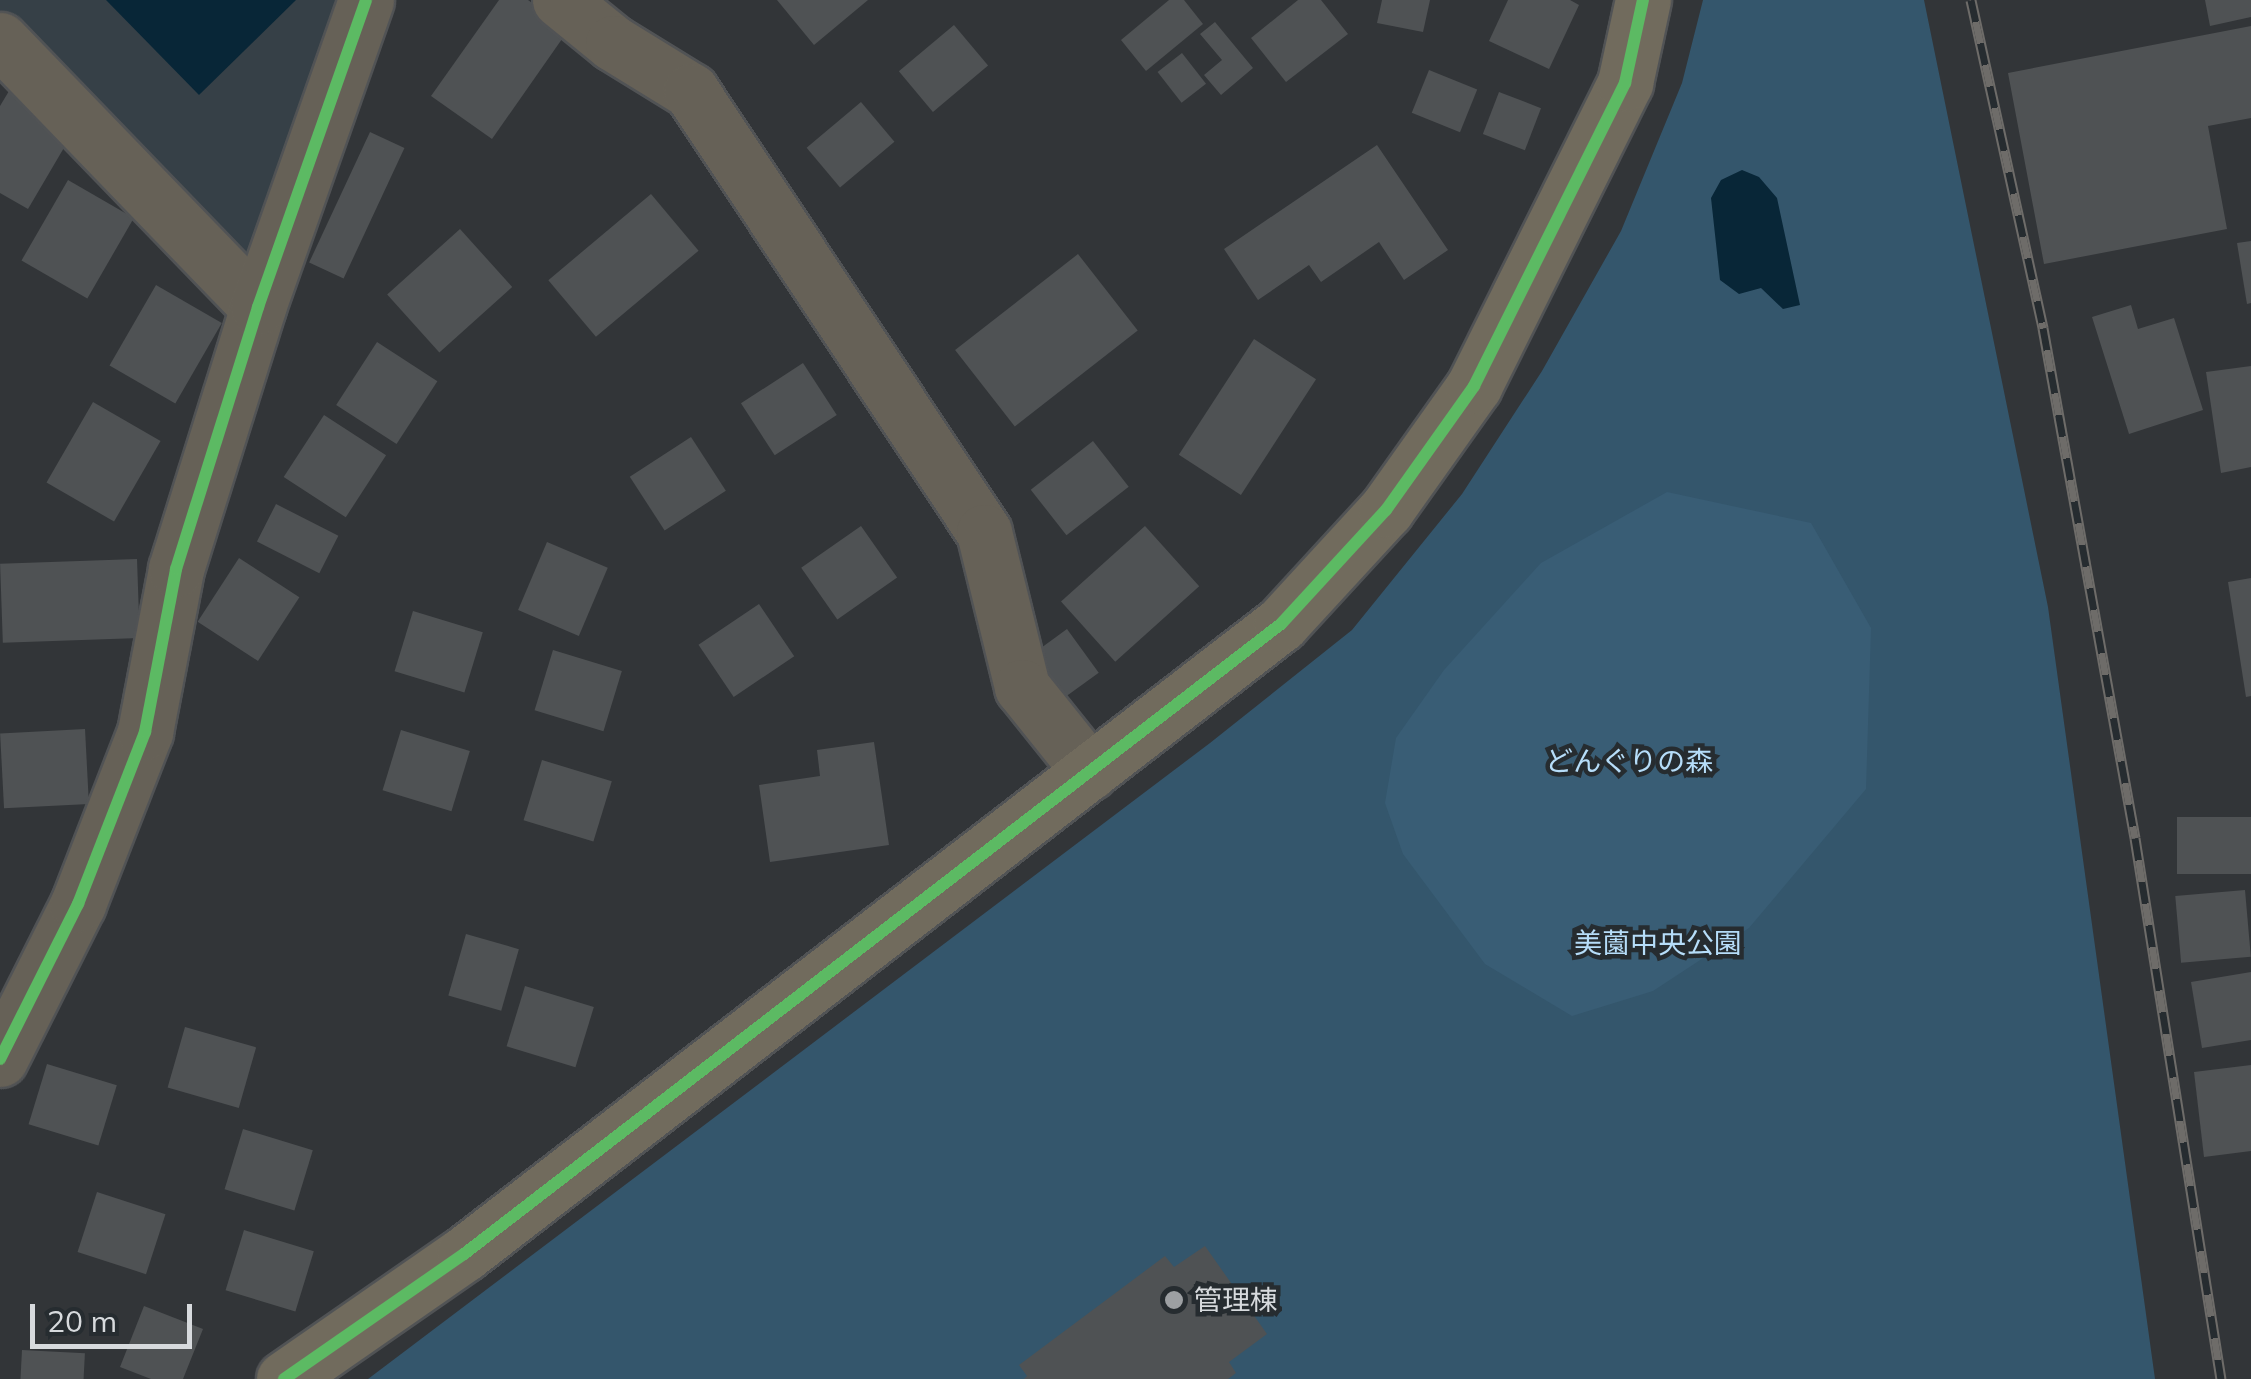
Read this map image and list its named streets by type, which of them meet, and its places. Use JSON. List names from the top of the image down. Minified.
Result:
{"parks":["どんぐりの森","美薗中央公園"],"places":["管理棟"],"scale_bar":"20 m"}
